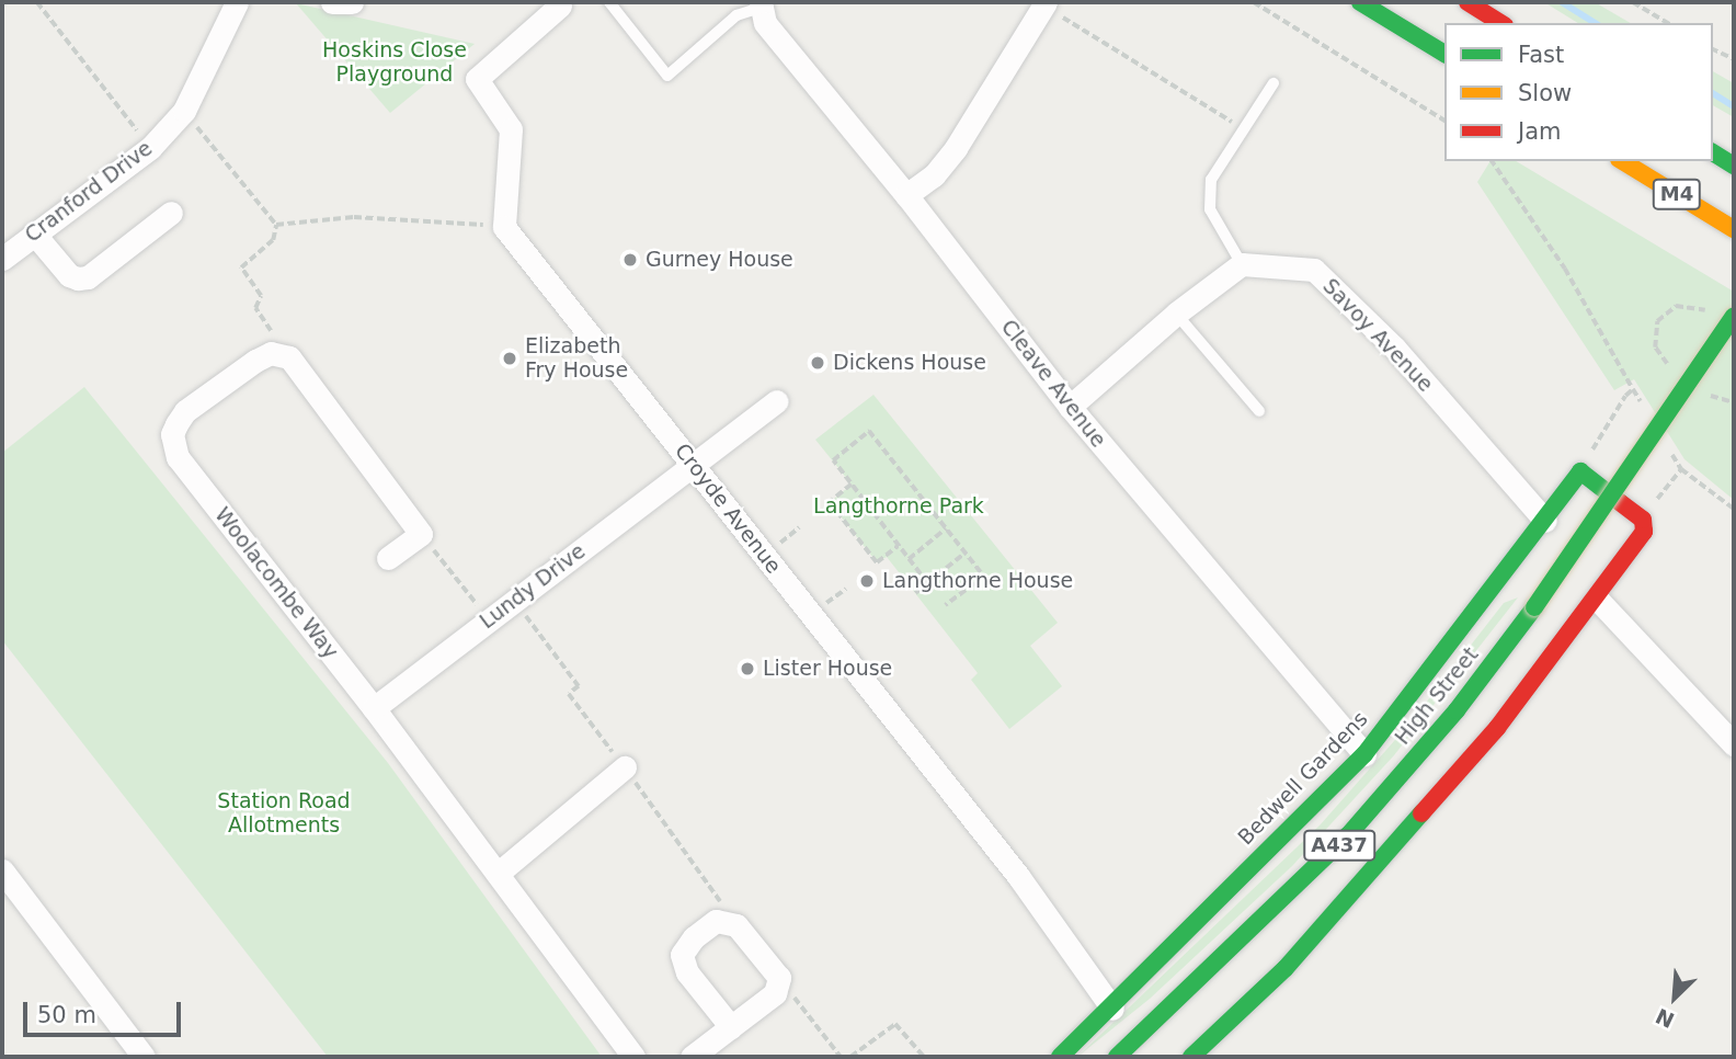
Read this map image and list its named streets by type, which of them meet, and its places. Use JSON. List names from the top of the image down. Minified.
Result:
{"streets":{"main road":["M4","High Street","Bedwell Gardens","A437"],"street":["Cranford Drive","Savoy Avenue","Cleave Avenue","Croyde Avenue","Woolacombe Way","Lundy Drive"]},"crossings":[["Savoy Avenue","Bedwell Gardens"],["Cleave Avenue","Bedwell Gardens"],["Croyde Avenue","Lundy Drive"],["Croyde Avenue","Bedwell Gardens"],["Woolacombe Way","Lundy Drive"]],"parks":["Hoskins Close Playground","Langthorne Park","Station Road Allotments"],"places":["Gurney House","Elizabeth Fry House","Dickens House","Langthorne House","Lister House"],"legend":["Fast","Slow","Jam"],"scale_bar":"50 m","north":"bottom left"}
